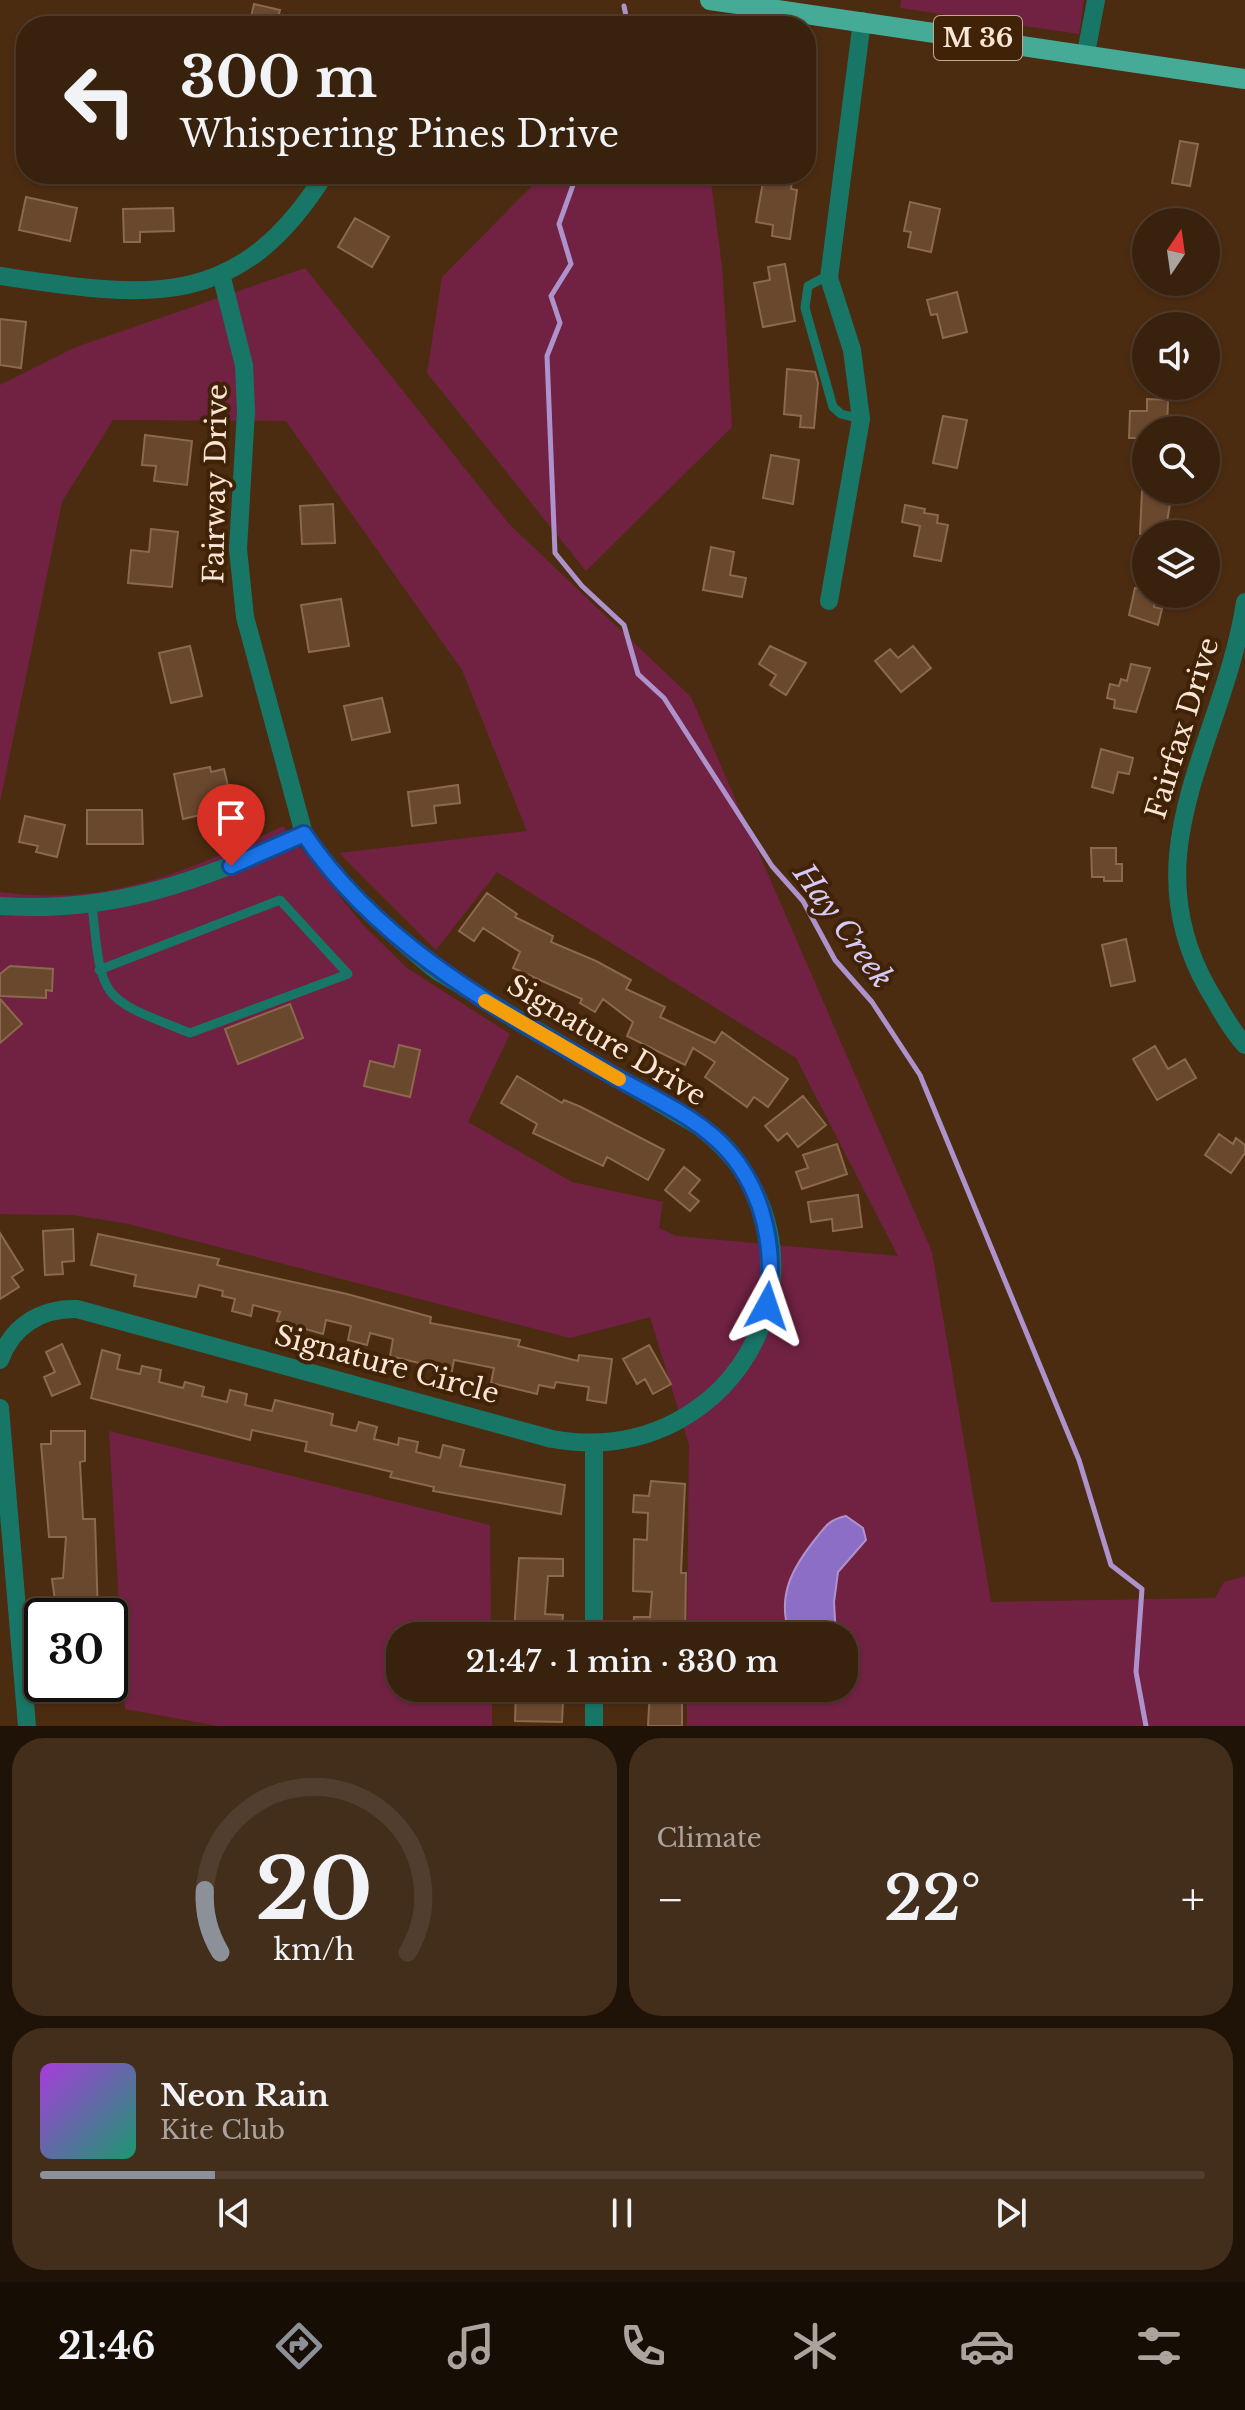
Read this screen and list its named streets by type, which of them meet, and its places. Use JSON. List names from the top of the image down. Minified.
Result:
{"streets":{"main road":["M 36"],"street":["Fairway Drive","Fairfax Drive","Signature Drive","Signature Circle"]},"crossings":[["Fairway Drive","Signature Drive"],["Signature Drive","Signature Circle"]],"water":["Hay Creek"],"north":"top","page":{"turn":["300 m","Whispering Pines Drive"],"limit":"30","trip":"21:47 · 1 min · 330 m","tile":"Climate","heat":["−","22°","+"],"song":["Neon Rain","Kite Club"],"tabs":"21:46","gauge":["20","km/h"]}}
